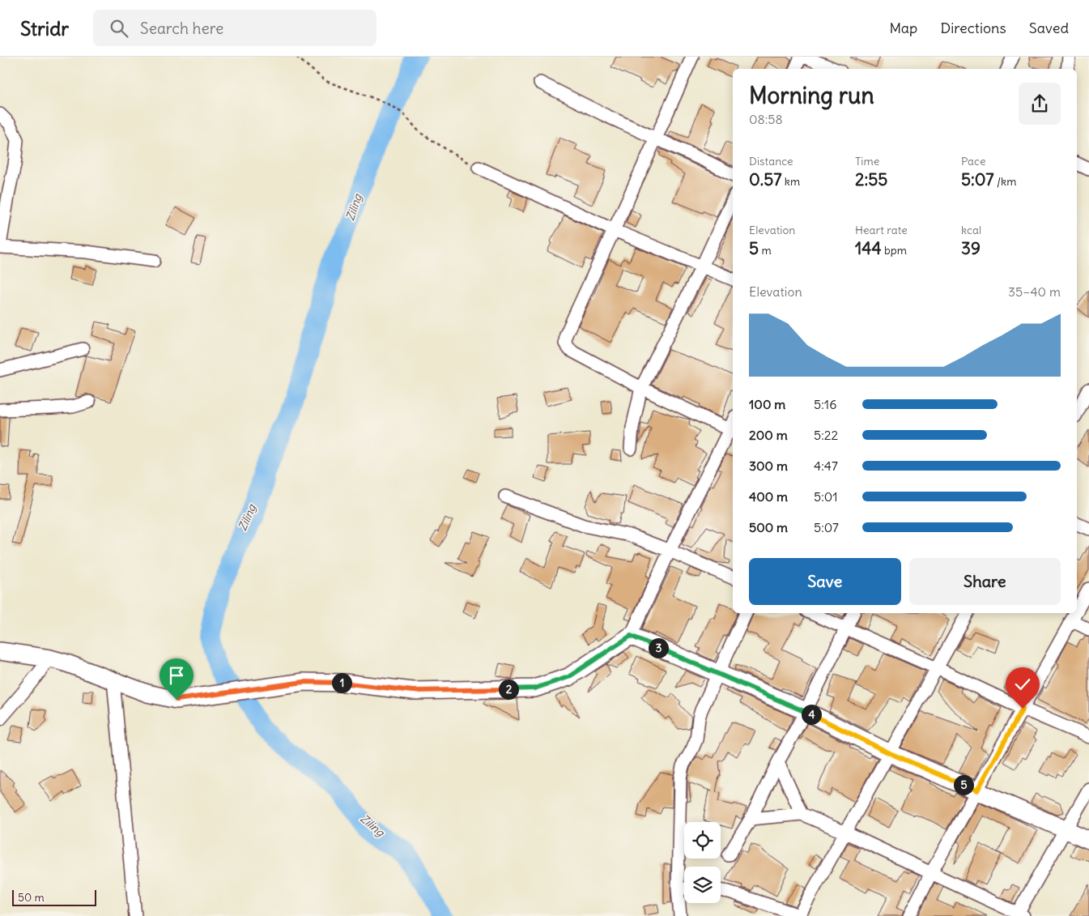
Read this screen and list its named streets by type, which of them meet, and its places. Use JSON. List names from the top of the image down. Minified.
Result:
{"water":["Ziling"],"scale_bar":"50 m","page":{"header":"Stridr","search":"Search here","nav":["Map","Directions","Saved"],"heading":["Morning run","08:58"],"stats":[["Distance","0.57 km"],["Time","2:55"],["Pace","5:07 /km"],["Elevation","5 m"],["Heart rate","144 bpm"],["kcal","39"]],"chart":["Elevation","35–40 m"],"list":[{"name":"100 m","note":"5:16"},{"name":"200 m","note":"5:22"},{"name":"300 m","note":"4:47"},{"name":"400 m","note":"5:01"},{"name":"500 m","note":"5:07"}],"buttons":["Save","Share"],"pins":["3","1","2","4","5"],"scale":"50 m"}}
